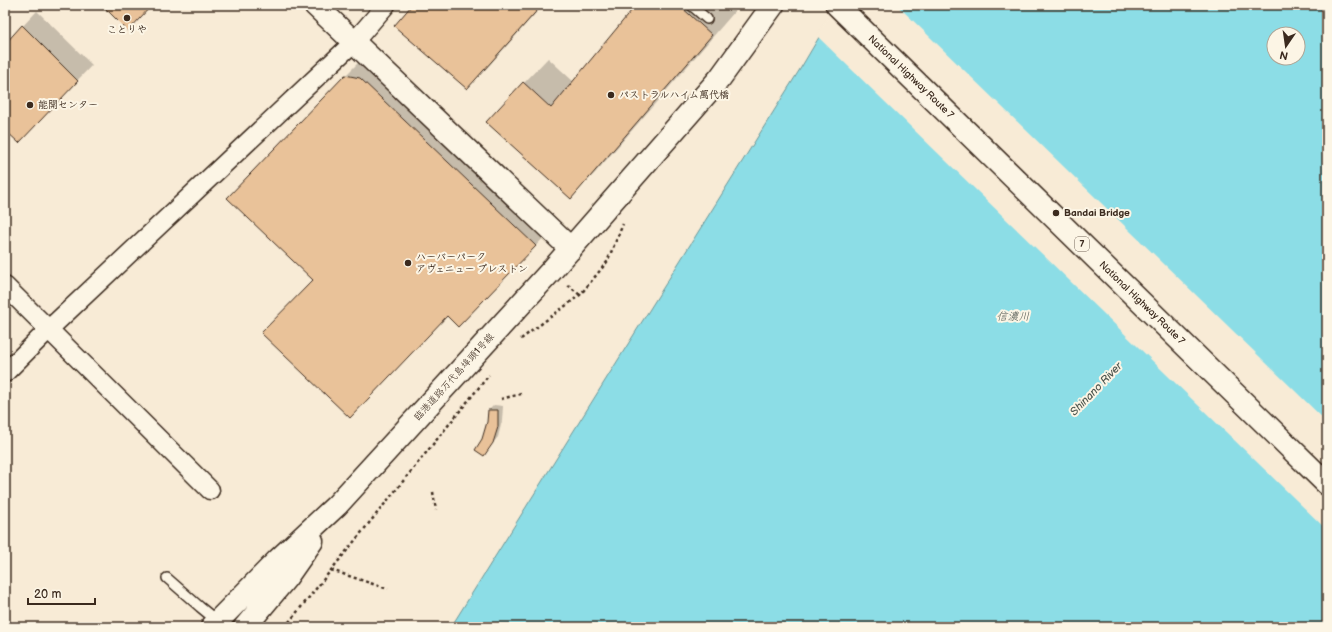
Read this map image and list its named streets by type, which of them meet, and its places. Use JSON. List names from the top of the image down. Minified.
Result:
{"streets":{"main road":["National Highway Route 7","7","臨港道路万代島埠頭1号線"]},"water":["信濃川","Shinano River"],"places":["ことりや","パストラルハイム萬代橋","能開センター","Bandai Bridge","ハーバーパーク アヴェニュー ブレストン"],"scale_bar":"20 m","north":"bottom"}
